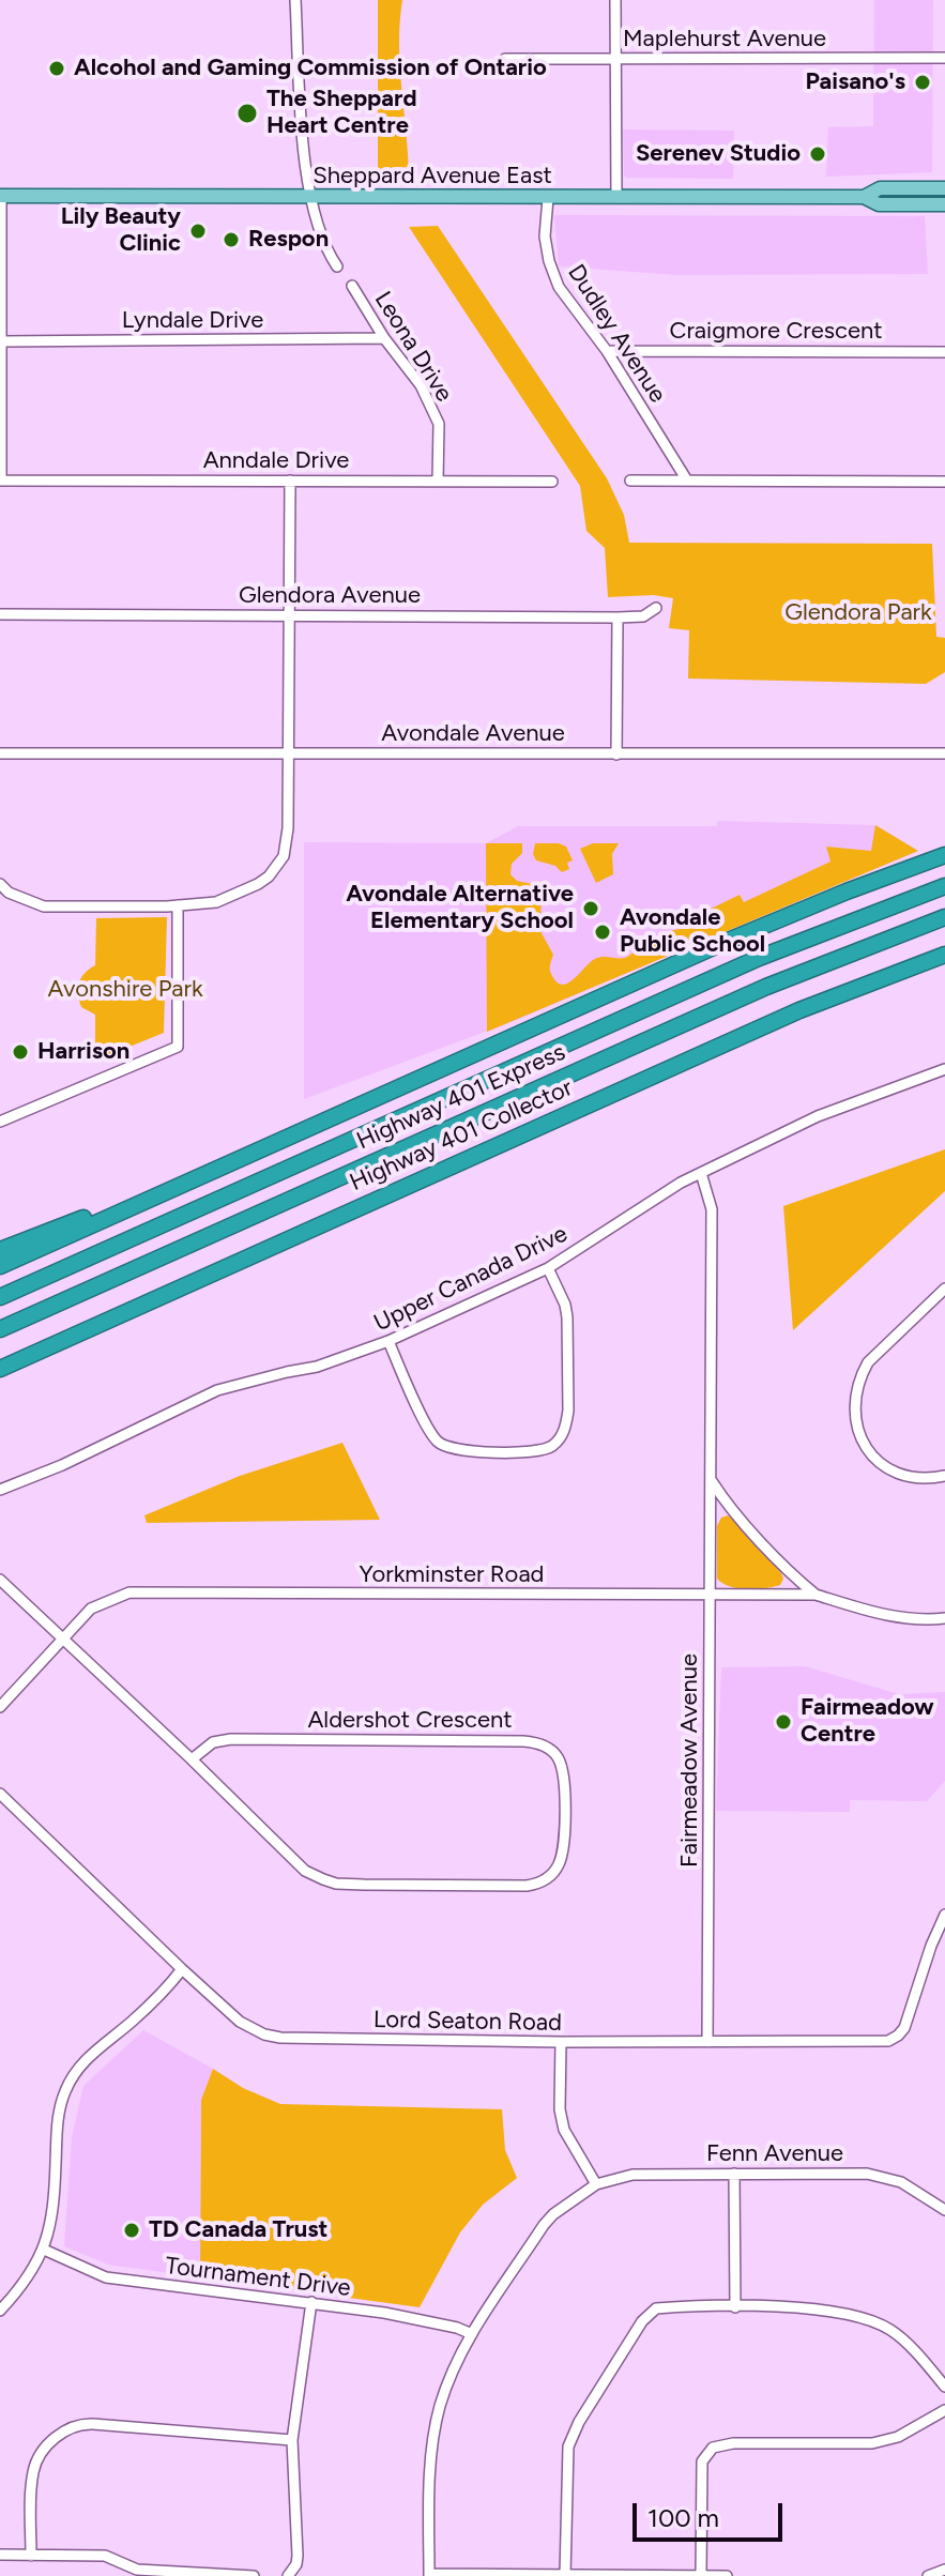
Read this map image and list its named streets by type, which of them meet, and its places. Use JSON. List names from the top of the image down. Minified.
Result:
{"streets":{"highway":["Highway 401 Express","Highway 401 Collector"],"main road":["Sheppard Avenue East"],"street":["Maplehurst Avenue","Lyndale Drive","Craigmore Crescent","Dudley Avenue","Leona Drive","Anndale Drive","Glendora Avenue","Avondale Avenue","Upper Canada Drive","Yorkminster Road","Aldershot Crescent","Fairmeadow Avenue","Lord Seaton Road","Fenn Avenue","Tournament Drive"]},"crossings":[["Sheppard Avenue East","Dudley Avenue"],["Lyndale Drive","Leona Drive"],["Craigmore Crescent","Dudley Avenue"],["Leona Drive","Anndale Drive"],["Upper Canada Drive","Fairmeadow Avenue"],["Yorkminster Road","Aldershot Crescent"],["Yorkminster Road","Fairmeadow Avenue"],["Fairmeadow Avenue","Lord Seaton Road"]],"parks":["Glendora Park","Avonshire Park"],"places":["Alcohol and Gaming Commission of Ontario","Paisano's","The Sheppard Heart Centre","Serenev Studio","Lily Beauty Clinic","Respon","Avondale Alternative Elementary School","Avondale Public School","Harrison","Fairmeadow Centre","TD Canada Trust"],"scale_bar":"100 m"}
